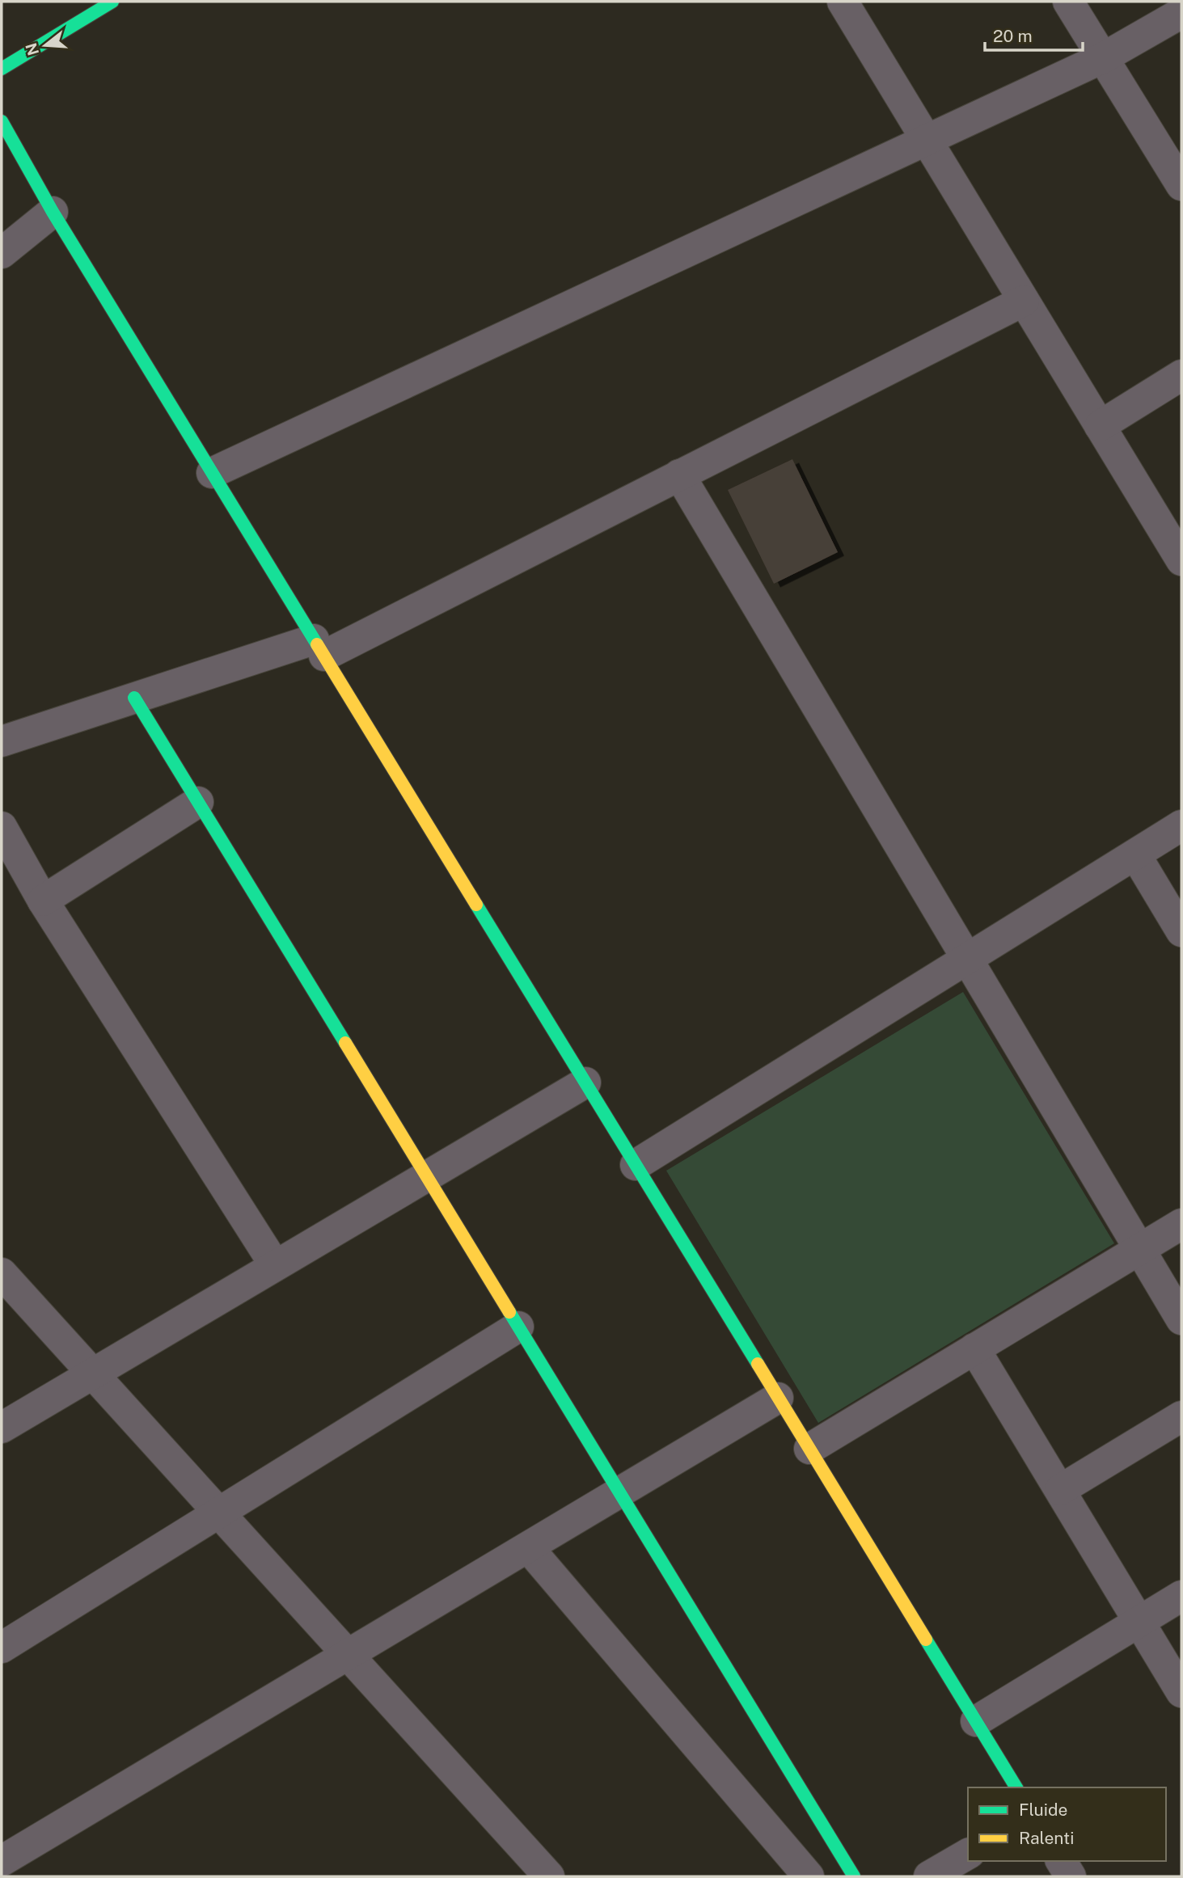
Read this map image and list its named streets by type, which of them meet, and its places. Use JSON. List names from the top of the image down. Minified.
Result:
{"legend":["Fluide","Ralenti"],"scale_bar":"20 m","north":"left"}
